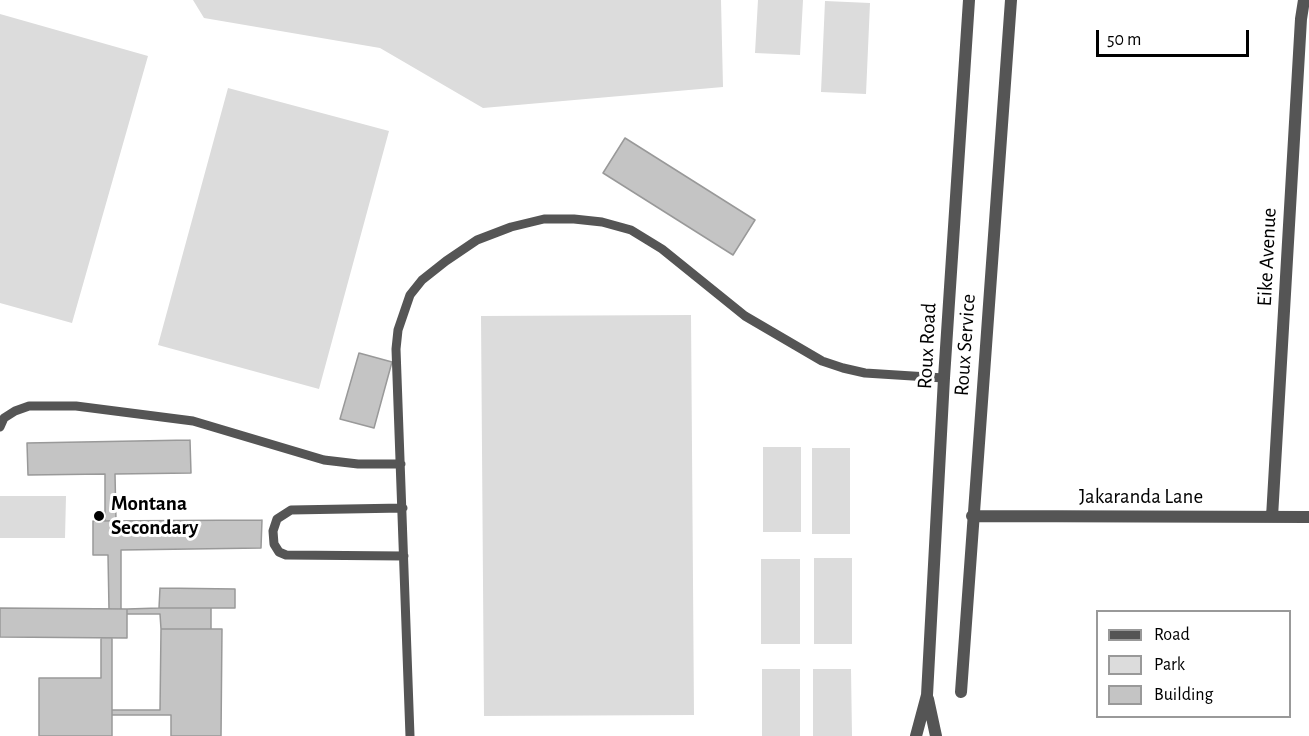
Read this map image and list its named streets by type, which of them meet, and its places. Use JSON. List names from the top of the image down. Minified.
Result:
{"streets":{"street":["Eike Avenue","Roux Service","Roux Road","Jakaranda Lane"]},"crossings":[["Eike Avenue","Jakaranda Lane"],["Roux Service","Jakaranda Lane"]],"places":["Montana Secondary"],"legend":["Road","Park","Building"],"scale_bar":"50 m"}
